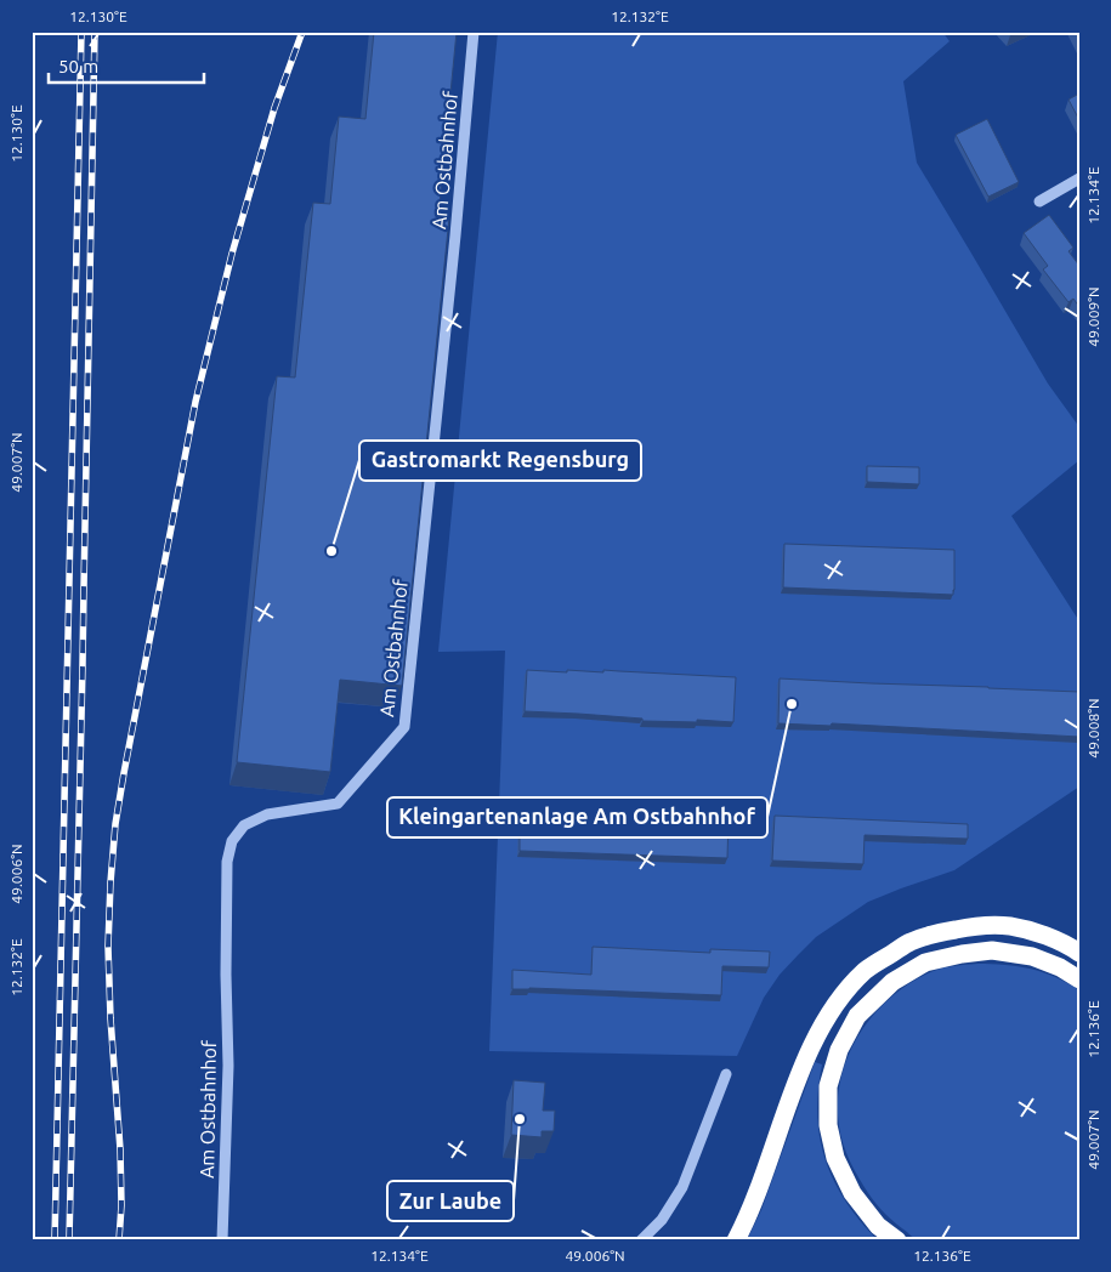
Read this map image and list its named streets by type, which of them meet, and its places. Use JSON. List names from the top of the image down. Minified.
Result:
{"streets":{"street":["Am Ostbahnhof"]},"places":["Gastromarkt Regensburg","Kleingartenanlage Am Ostbahnhof","Zur Laube"],"scale_bar":"50 m","coordinates":["12.130°E","12.132°E","12.134°E","49.009°N","49.007°N","49.008°N","49.006°N","12.136°E"]}
